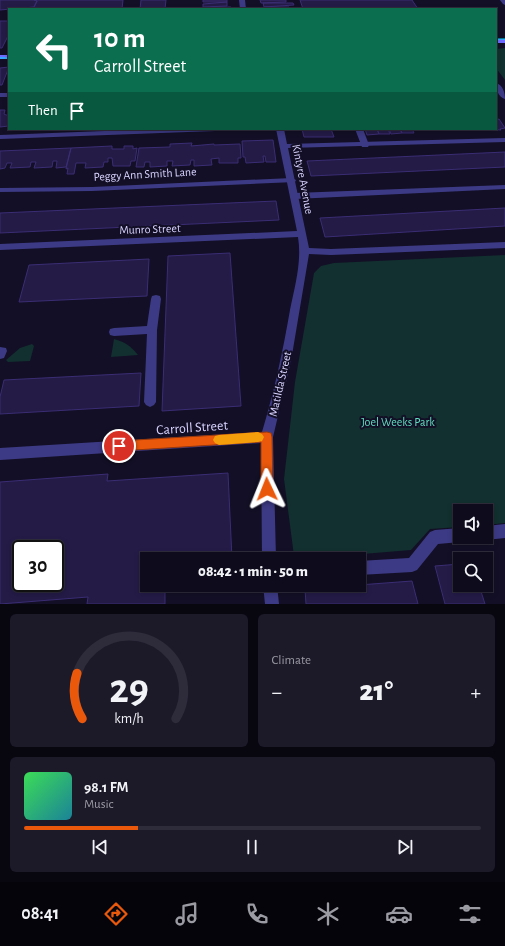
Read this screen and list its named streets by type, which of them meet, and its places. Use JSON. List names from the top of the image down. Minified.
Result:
{"streets":{"street":["Peggy Ann Smith Lane","Kintyre Avenue","Munro Street","Matilda Street","Carroll Street"]},"crossings":[["Peggy Ann Smith Lane","Kintyre Avenue"],["Kintyre Avenue","Munro Street"],["Kintyre Avenue","Matilda Street"],["Munro Street","Matilda Street"],["Matilda Street","Carroll Street"]],"parks":["Joel Weeks Park"],"page":{"turn":["10 m","Carroll Street"],"then":"Then","limit":"30","trip":"08:42 · 1 min · 50 m","tile":"Climate","heat":["−","21°","+"],"song":["98.1 FM","Music"],"tabs":"08:41","gauge":["29","km/h"]}}
